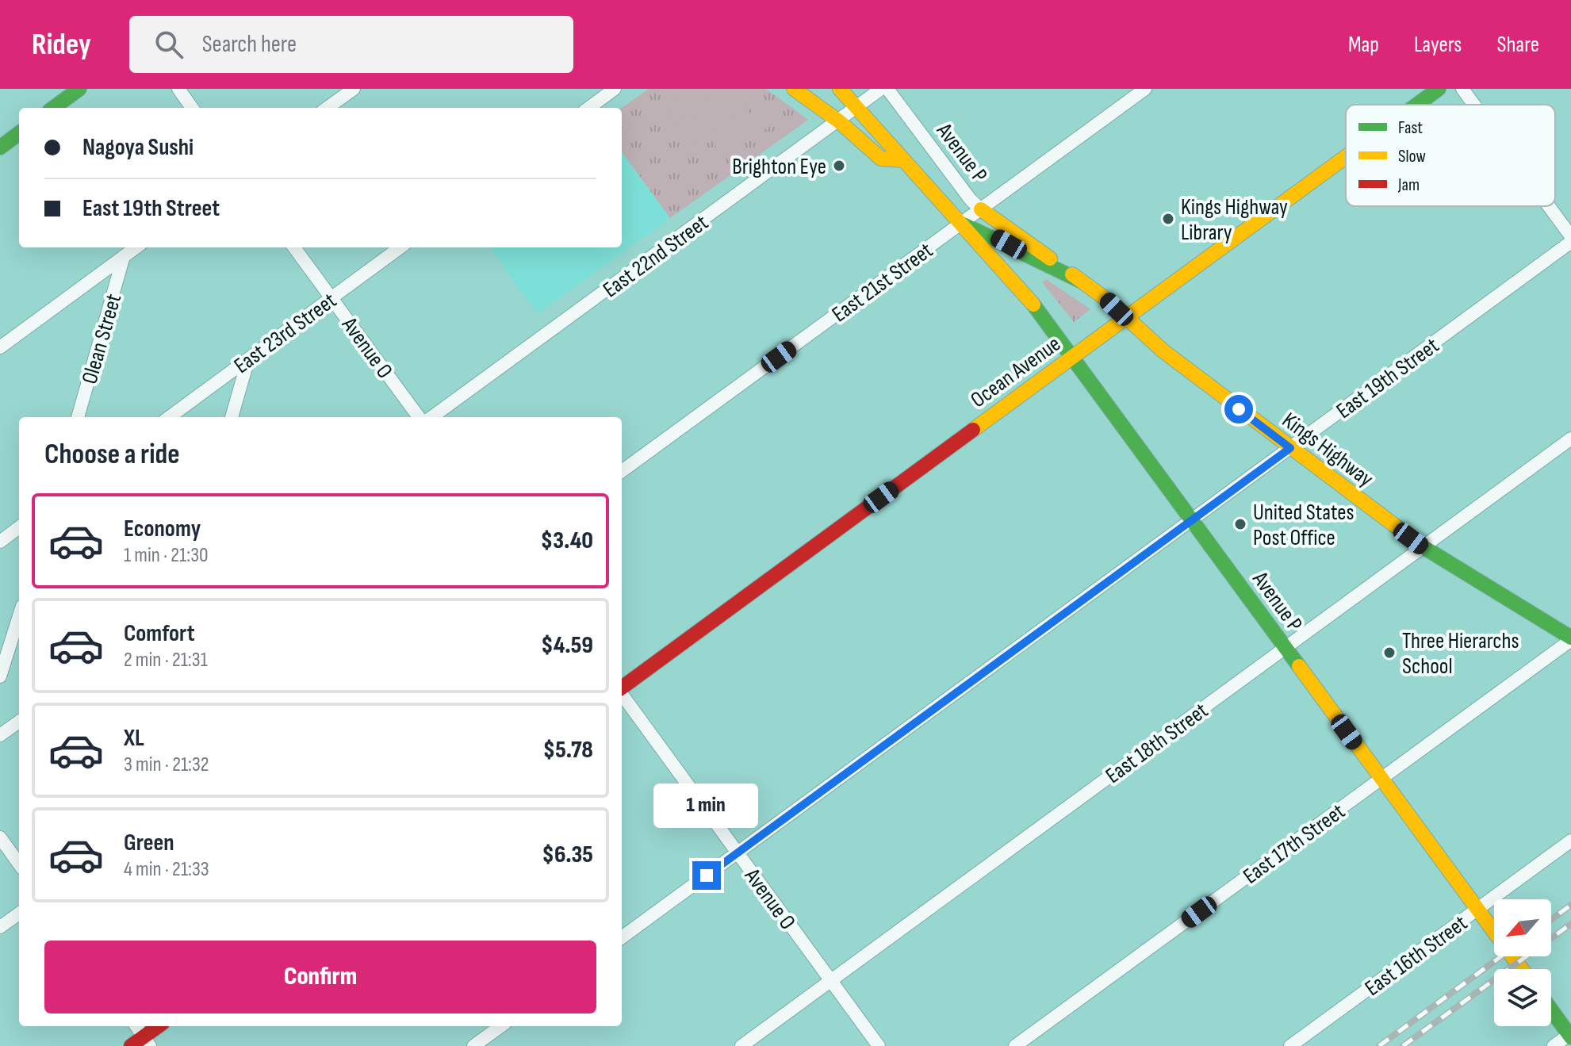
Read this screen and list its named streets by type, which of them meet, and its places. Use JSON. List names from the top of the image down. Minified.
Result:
{"streets":{"main road":["Avenue P","Ocean Avenue","Kings Highway"],"street":["East 22nd Street","East 21st Street","East 23rd Street","Olean Street","Avenue O","East 19th Street","East 18th Street","East 17th Street","East 16th Street"]},"crossings":[["Avenue P","East 21st Street"],["Avenue P","Ocean Avenue"],["Avenue P","East 19th Street"],["Avenue P","Kings Highway"],["Avenue P","East 18th Street"],["Avenue P","East 17th Street"],["Avenue P","East 16th Street"],["East 21st Street","Kings Highway"],["East 23rd Street","Avenue O"],["Avenue O","East 19th Street"],["Avenue O","East 18th Street"],["Ocean Avenue","Kings Highway"],["East 19th Street","Kings Highway"],["Kings Highway","East 18th Street"],["Kings Highway","East 17th Street"]],"places":["Brighton Eye","Kings Highway Library","United States Post Office","Three Hierarchs School"],"legend":["Fast","Slow","Jam"],"north":"bottom left","page":{"header":"Ridey","search":"Search here","nav":["Map","Layers","Share"],"banner":["Nagoya Sushi","East 19th Street"],"heading":"Choose a ride","list":[{"name":"Economy","note":"1 min · 21:30","value":"$3.40"},{"name":"Comfort","note":"2 min · 21:31","value":"$4.59"},{"name":"XL","note":"3 min · 21:32","value":"$5.78"},{"name":"Green","note":"4 min · 21:33","value":"$6.35"}],"bubble":"1 min","buttons":"Confirm"}}
